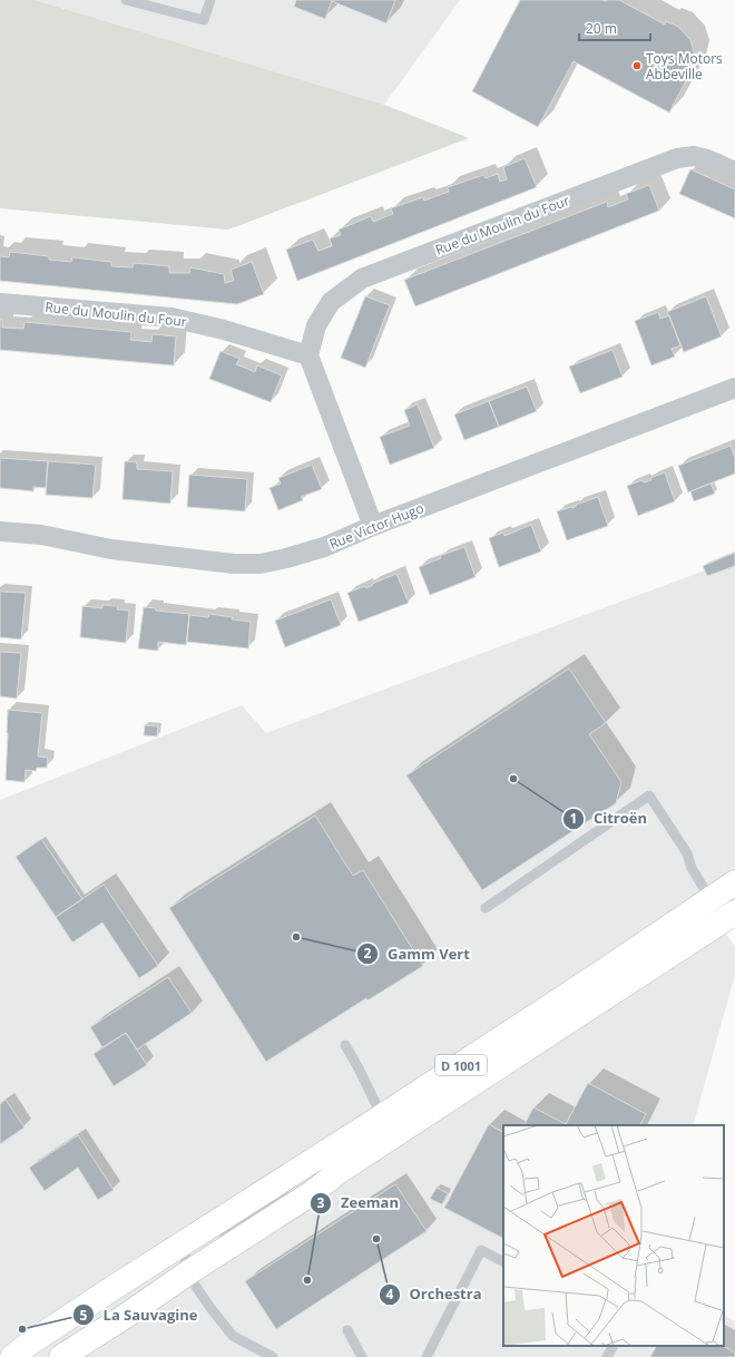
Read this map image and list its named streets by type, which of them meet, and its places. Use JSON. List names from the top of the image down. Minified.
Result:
{"streets":{"main road":["D 1001"],"street":["Rue du Moulin du Four","Rue Victor Hugo"]},"places":["Toys Motors Abbeville","Citroën","Gamm Vert","Orchestra","Zeeman","La Sauvagine"],"scale_bar":"20 m"}
